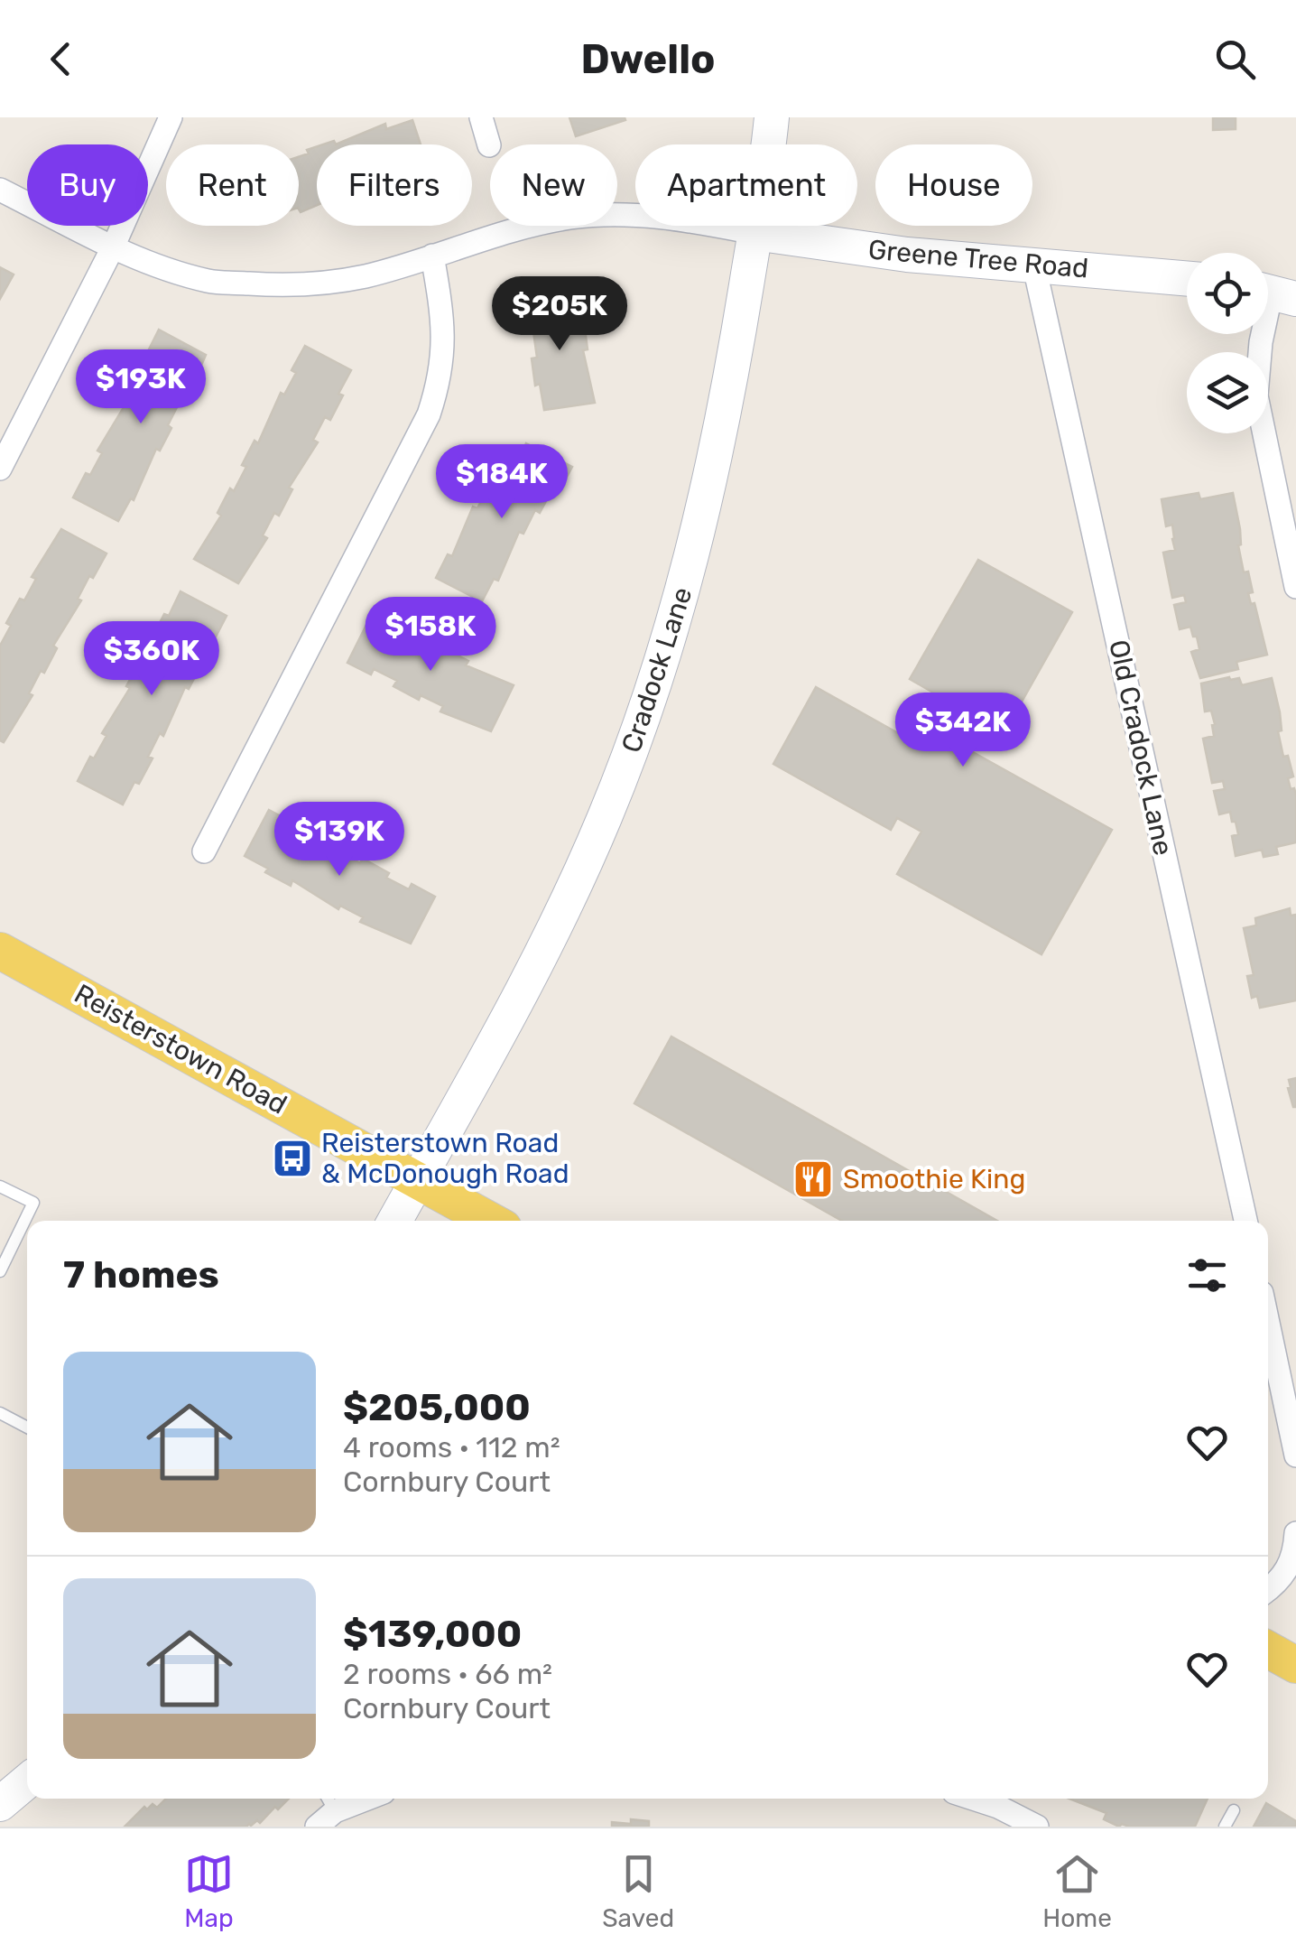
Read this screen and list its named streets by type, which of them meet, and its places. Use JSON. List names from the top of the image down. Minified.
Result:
{"streets":{"main road":["Reisterstown Road"],"street":["Greene Tree Road","Cradock Lane","Old Cradock Lane"]},"crossings":[["Greene Tree Road","Cradock Lane"],["Greene Tree Road","Old Cradock Lane"],["Cradock Lane","Reisterstown Road"]],"places":{"bus stop":["Reisterstown Road & McDonough Road"],"restaurant":["Smoothie King"]},"page":{"header":"Dwello","chip":["Buy","Rent","Filters","New","Apartment","House"],"price":["$205K","$193K","$184K","$158K","$360K","$342K","$139K"],"heading":"7 homes","list":[{"name":"$205,000","note":"4 rooms · 112 m² · Cornbury Court"},{"name":"$139,000","note":"2 rooms · 66 m² · Cornbury Court"}],"tabs":["Map","Saved","Home"]}}
